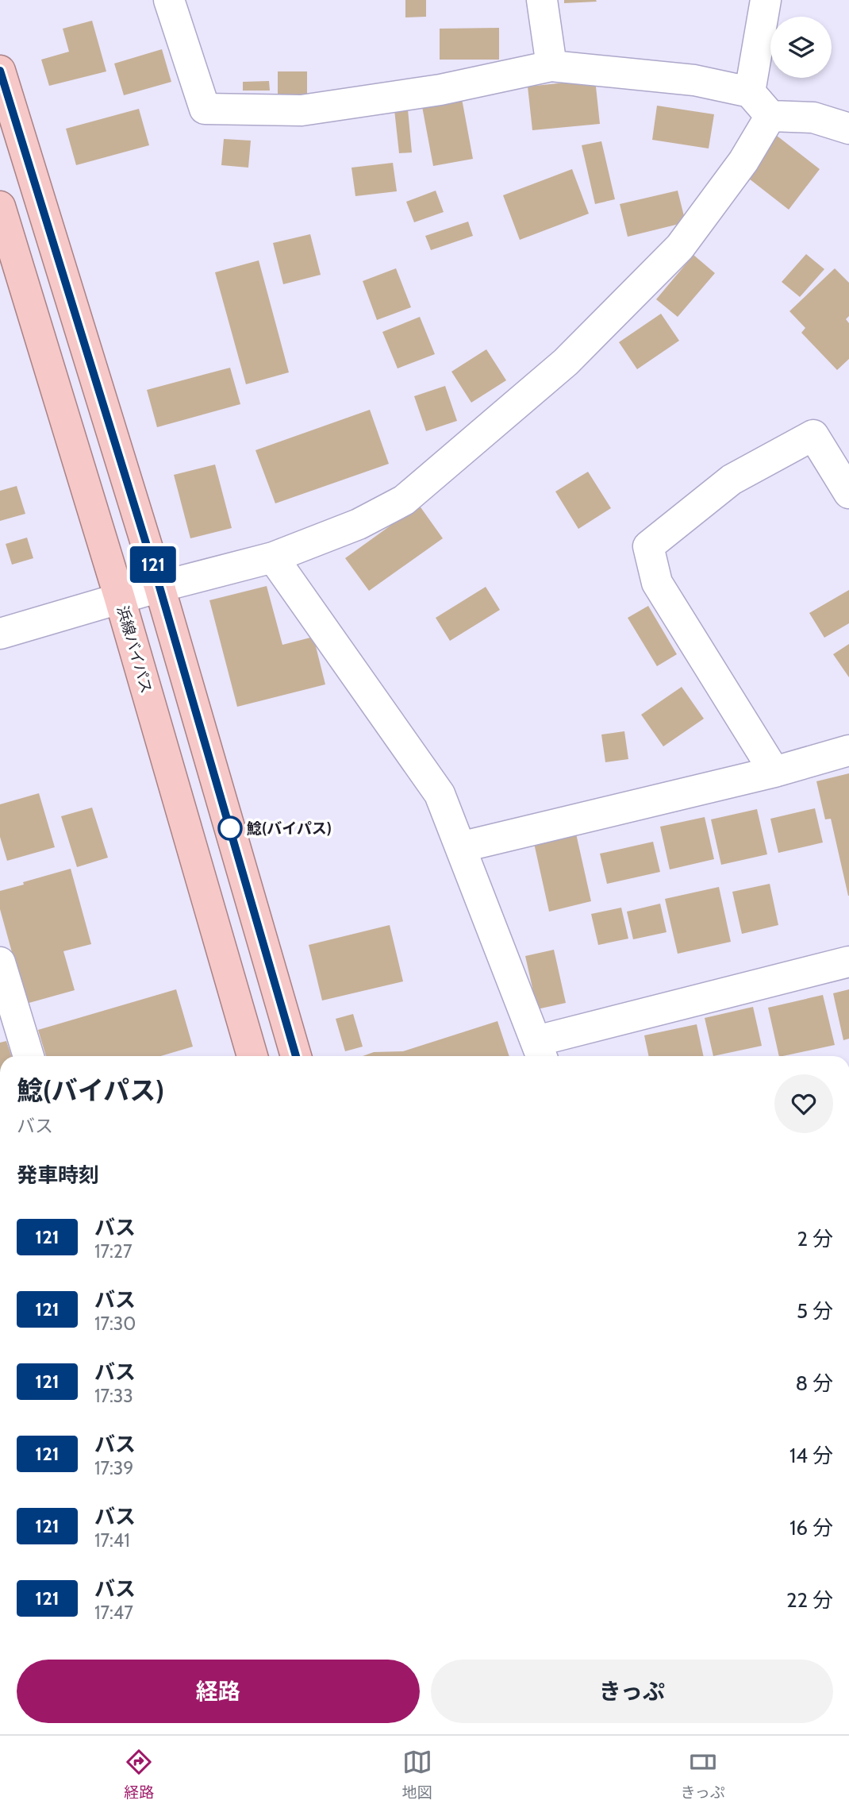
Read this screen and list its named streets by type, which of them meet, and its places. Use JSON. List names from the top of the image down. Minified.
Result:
{"streets":{"highway":["浜線バイパス"]},"places":["鯰(バイパス)"],"lines":["bus line 121"],"page":{"on_map":"121","heading":[["鯰(バイパス)","バス"],"発車時刻"],"list":[{"mark":"121","name":"バス","note":"17:27","value":"2 分"},{"mark":"121","name":"バス","note":"17:30","value":"5 分"},{"mark":"121","name":"バス","note":"17:33","value":"8 分"},{"mark":"121","name":"バス","note":"17:39","value":"14 分"},{"mark":"121","name":"バス","note":"17:41","value":"16 分"},{"mark":"121","name":"バス","note":"17:47","value":"22 分"}],"buttons":["経路","きっぷ"],"tabs":["経路","地図","きっぷ"]}}
